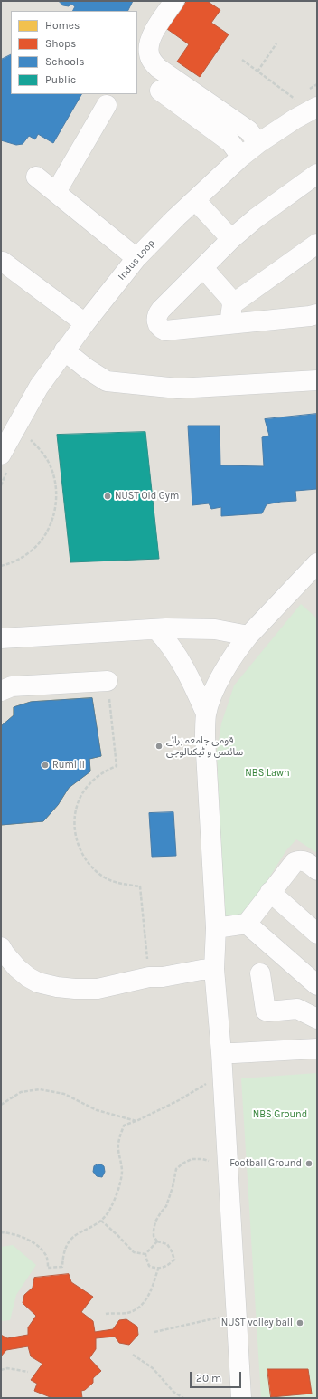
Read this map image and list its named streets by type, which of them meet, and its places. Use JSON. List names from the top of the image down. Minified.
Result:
{"streets":{"street":["Indus Loop"]},"parks":["NBS Lawn","NBS Ground"],"places":["NUST Old Gym","قومی جامعہ برائے سائنس و ٹیکنالوجی","Rumi II","Football Ground","NUST volley ball"],"legend":["Homes","Shops","Schools","Public"],"scale_bar":"20 m"}
